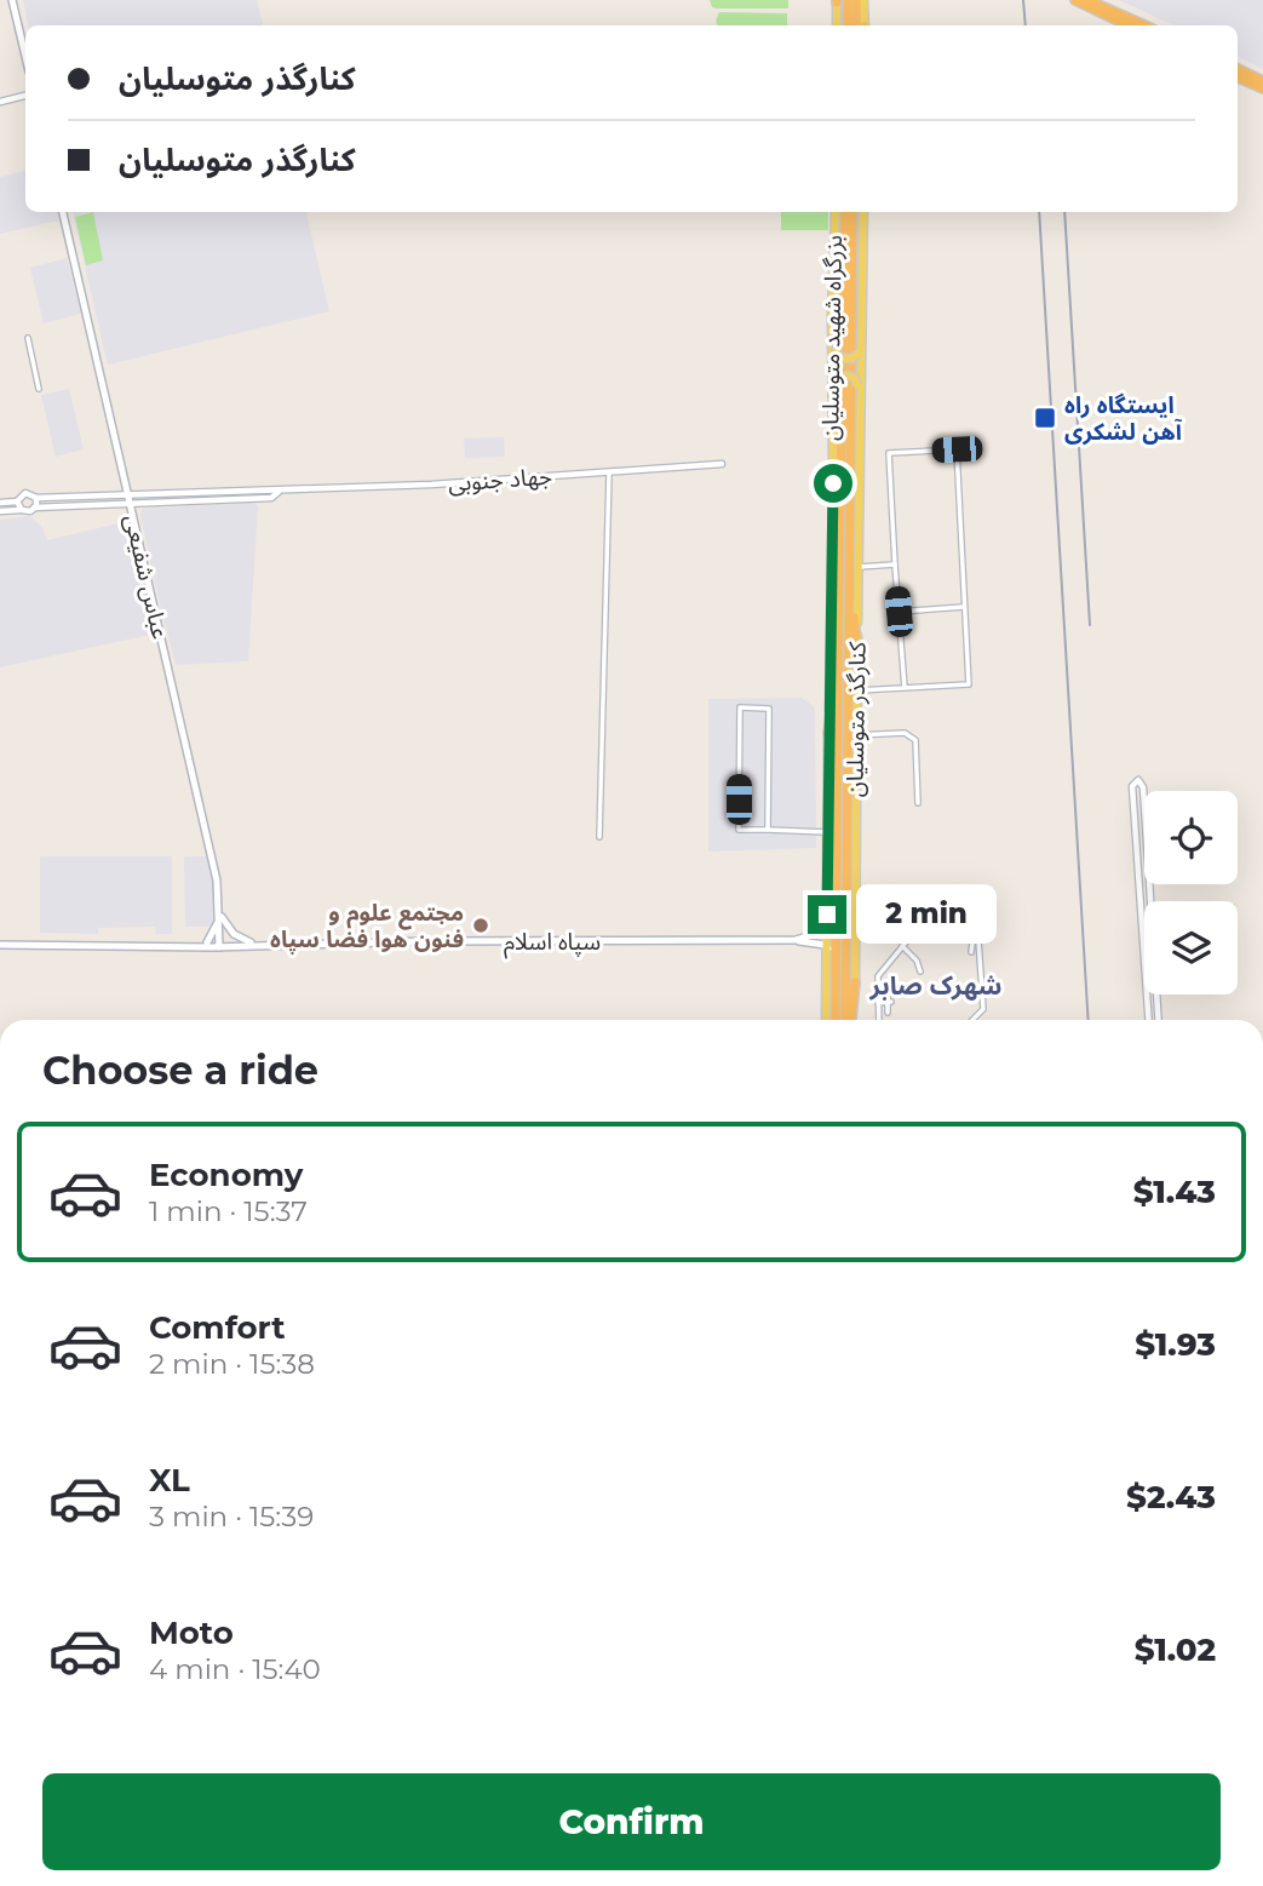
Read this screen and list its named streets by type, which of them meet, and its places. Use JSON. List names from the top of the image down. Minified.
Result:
{"streets":{"highway":["بزرگراه شهید متوسلیان"],"main road":["عباس شفیعی","کنارگذر متوسلیان","سپاه اسلام"],"street":["جهاد جنوبی"]},"crossings":[["جهاد جنوبی","عباس شفیعی"],["عباس شفیعی","سپاه اسلام"],["کنارگذر متوسلیان","سپاه اسلام"]],"districts":["شهرک صابر"],"places":{"transit":["ایستگاه راه آهن لشکری"],"other":["مجتمع علوم و فنون هوا فضا سپاه"]},"page":{"banner":["کنارگذر متوسلیان","کنارگذر متوسلیان"],"bubble":"2 min","heading":"Choose a ride","list":[{"name":"Economy","note":"1 min · 15:37","value":"$1.43"},{"name":"Comfort","note":"2 min · 15:38","value":"$1.93"},{"name":"XL","note":"3 min · 15:39","value":"$2.43"},{"name":"Moto","note":"4 min · 15:40","value":"$1.02"}],"buttons":"Confirm"}}
